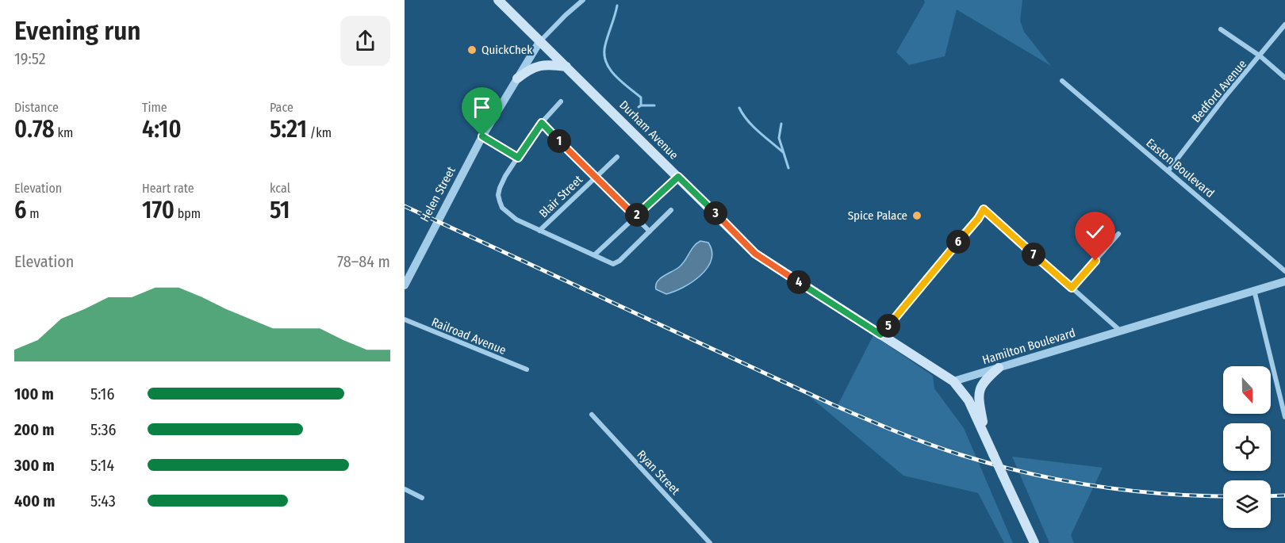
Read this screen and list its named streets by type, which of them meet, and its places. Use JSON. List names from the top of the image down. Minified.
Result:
{"streets":{"main road":["Durham Avenue"],"street":["Bedford Avenue","Easton Boulevard","Helen Street","Blair Street","Railroad Avenue","Hamilton Boulevard","Ryan Street"]},"crossings":[["Bedford Avenue","Easton Boulevard"],["Durham Avenue","Helen Street"],["Durham Avenue","Hamilton Boulevard"]],"places":["QuickChek","Spice Palace"],"north":"bottom","page":{"heading":["Evening run","19:52"],"stats":[["Distance","0.78 km"],["Time","4:10"],["Pace","5:21 /km"],["Elevation","6 m"],["Heart rate","170 bpm"],["kcal","51"]],"pins":["1","3","2","6","7","4","5"],"chart":["Elevation","78–84 m"],"list":[{"name":"100 m","note":"5:16"},{"name":"200 m","note":"5:36"},{"name":"300 m","note":"5:14"},{"name":"400 m","note":"5:43"}]}}
